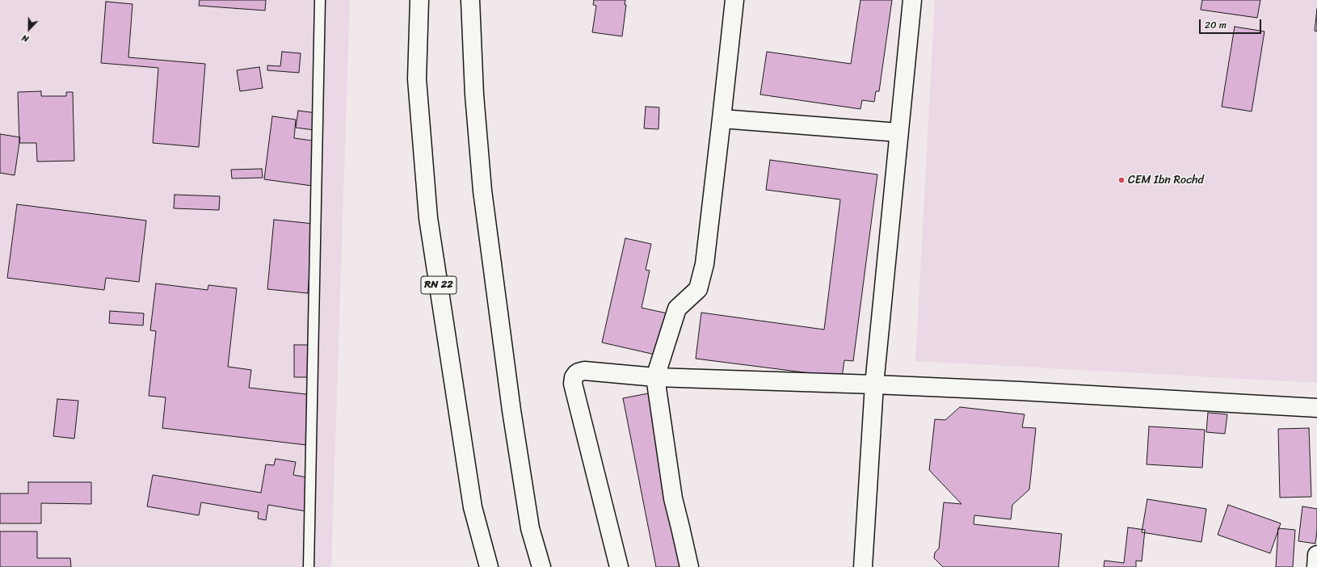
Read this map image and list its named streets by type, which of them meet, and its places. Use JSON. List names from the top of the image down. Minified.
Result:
{"streets":{"main road":["RN 22"]},"places":["CEM Ibn Rochd"],"scale_bar":"20 m","north":"bottom"}
